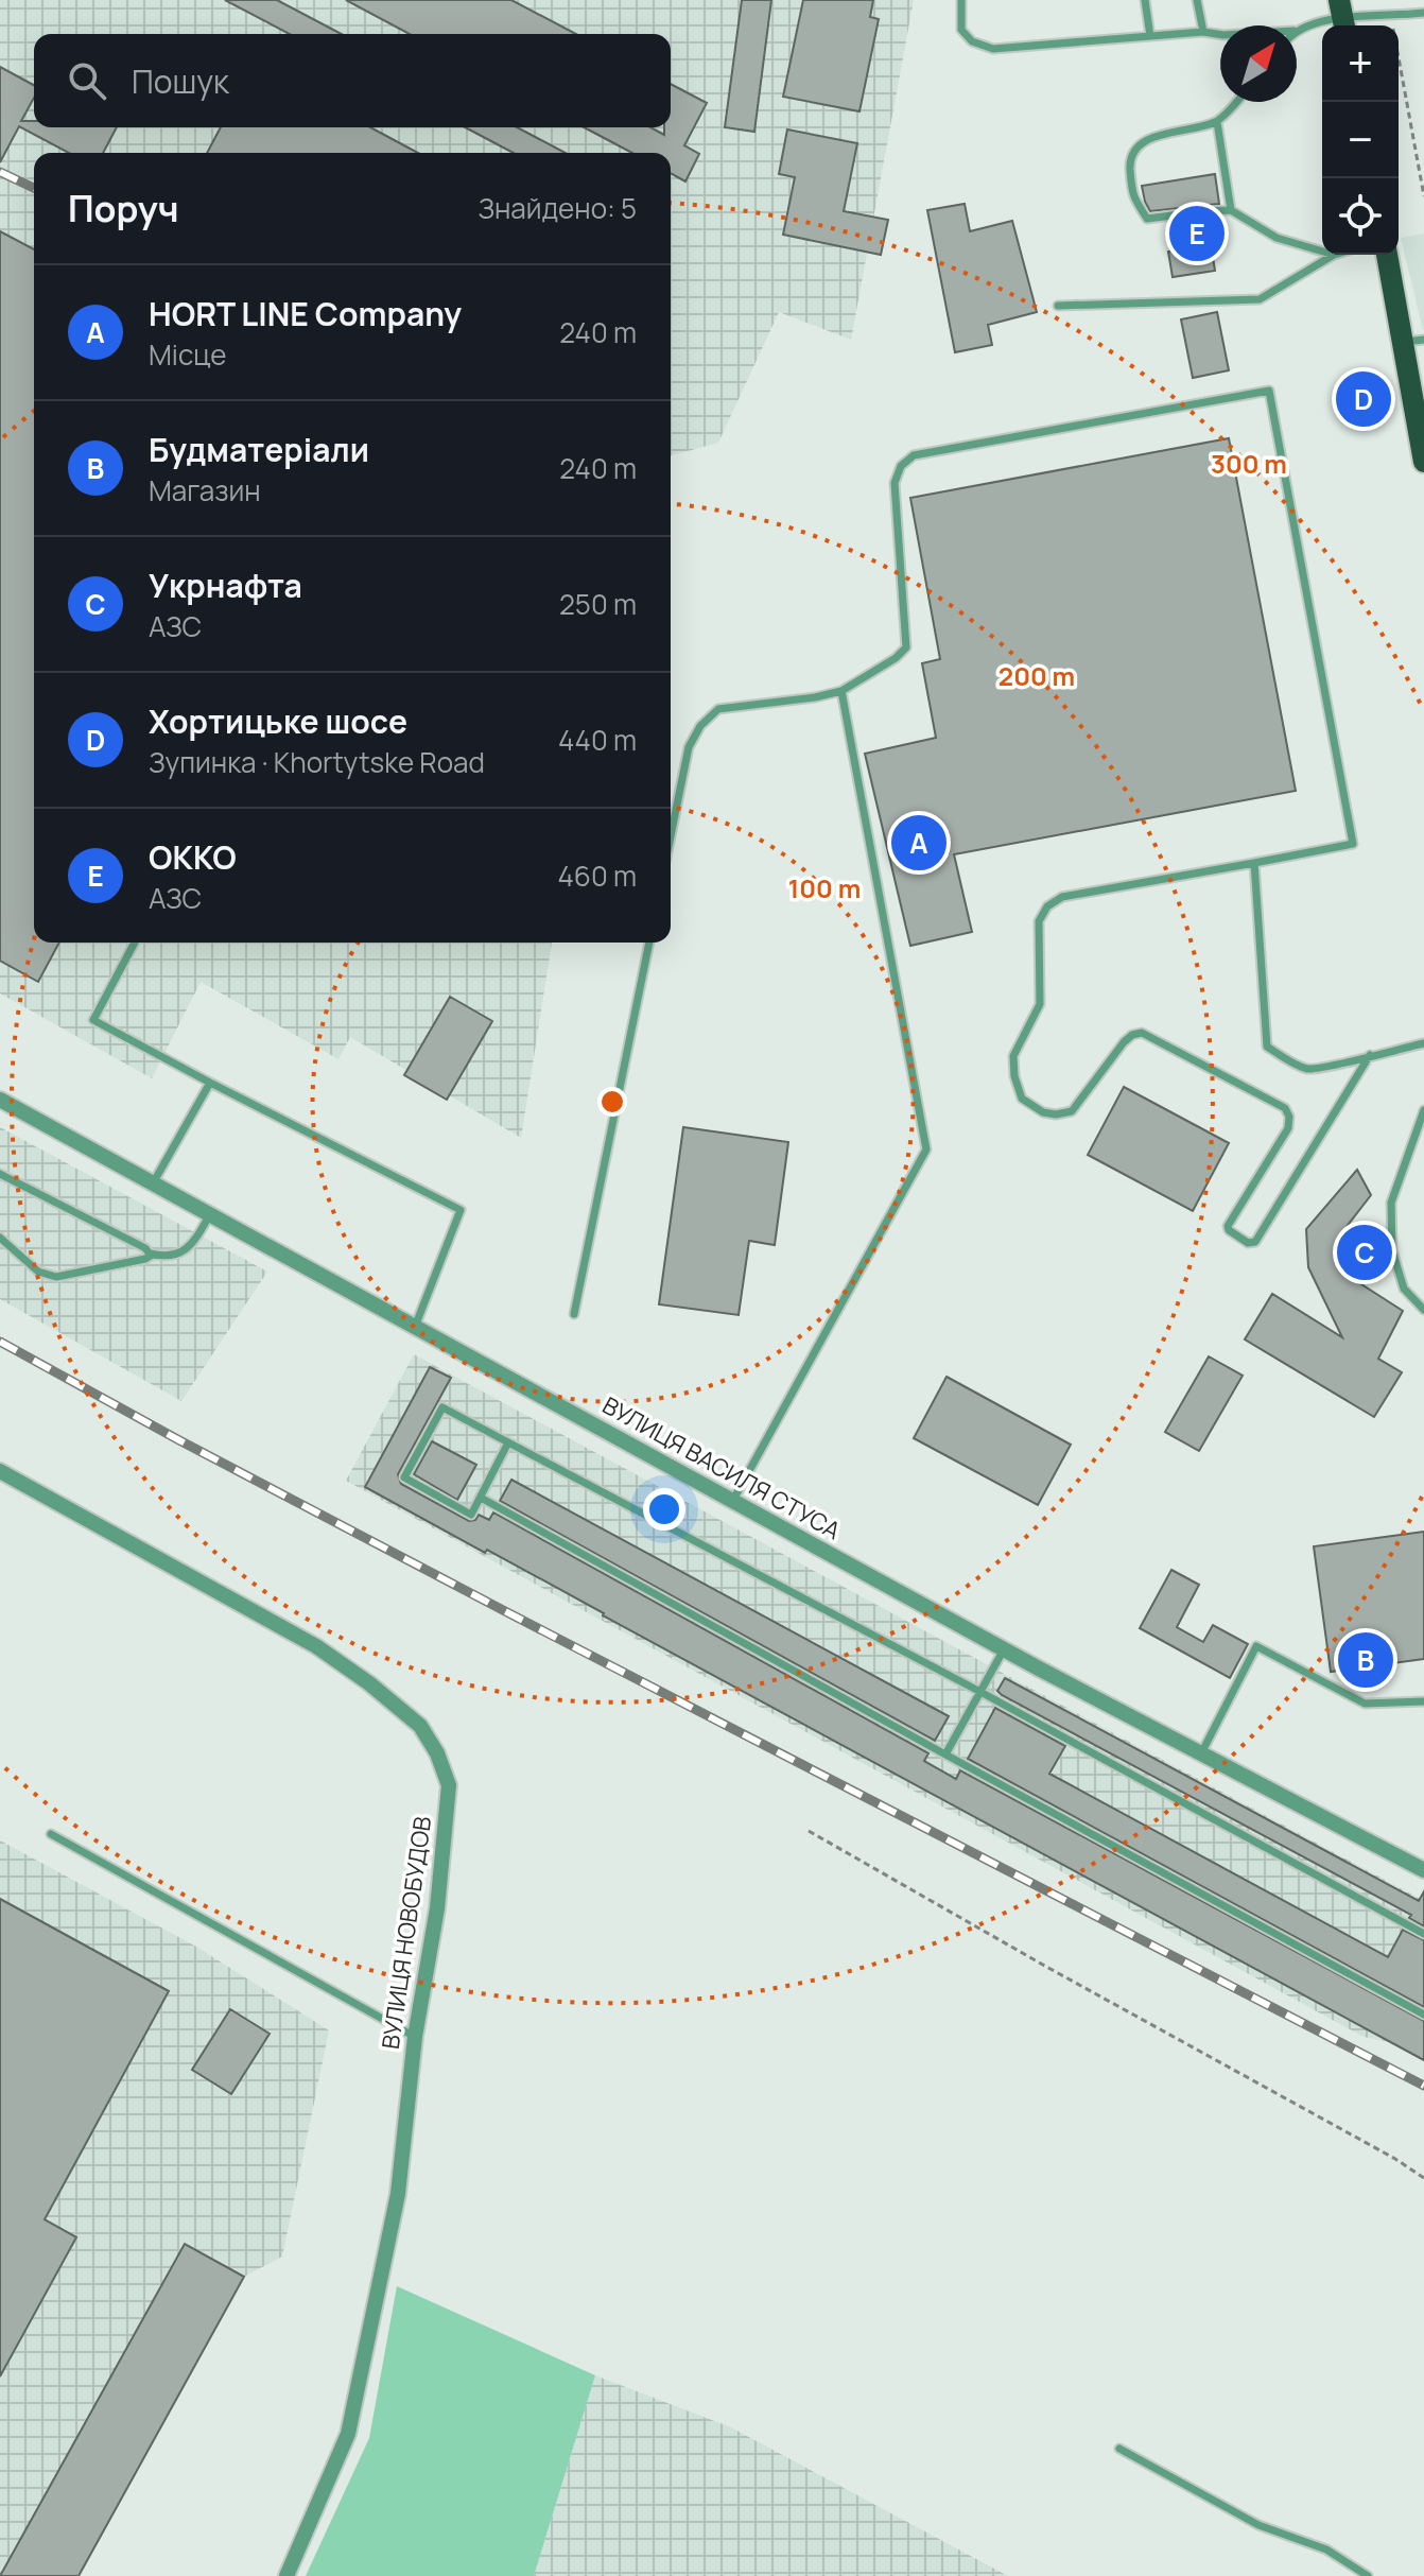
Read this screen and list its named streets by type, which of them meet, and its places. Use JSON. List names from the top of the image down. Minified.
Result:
{"streets":{"street":["ВУЛИЦЯ ВАСИЛЯ СТУСА","ВУЛИЦЯ НОВОБУДОВ"]},"north":"top right","page":{"map_buttons":["+","−"],"search":"Пошук","heading":["Поруч","Знайдено: 5"],"pins":["E","D","A","C","B"],"list":[{"mark":"A","name":"HORT LINE Company","note":"Місце","value":"240 m"},{"mark":"B","name":"Будматеріали","note":"Магазин","value":"240 m"},{"mark":"C","name":"Укрнафта","note":"АЗС","value":"250 m"},{"mark":"D","name":"Хортицьке шосе","note":"Зупинка · Khortytske Road","value":"440 m"},{"mark":"E","name":"OKKO","note":"АЗС","value":"460 m"}]},"rings":["300 m","200 m","100 m"]}
